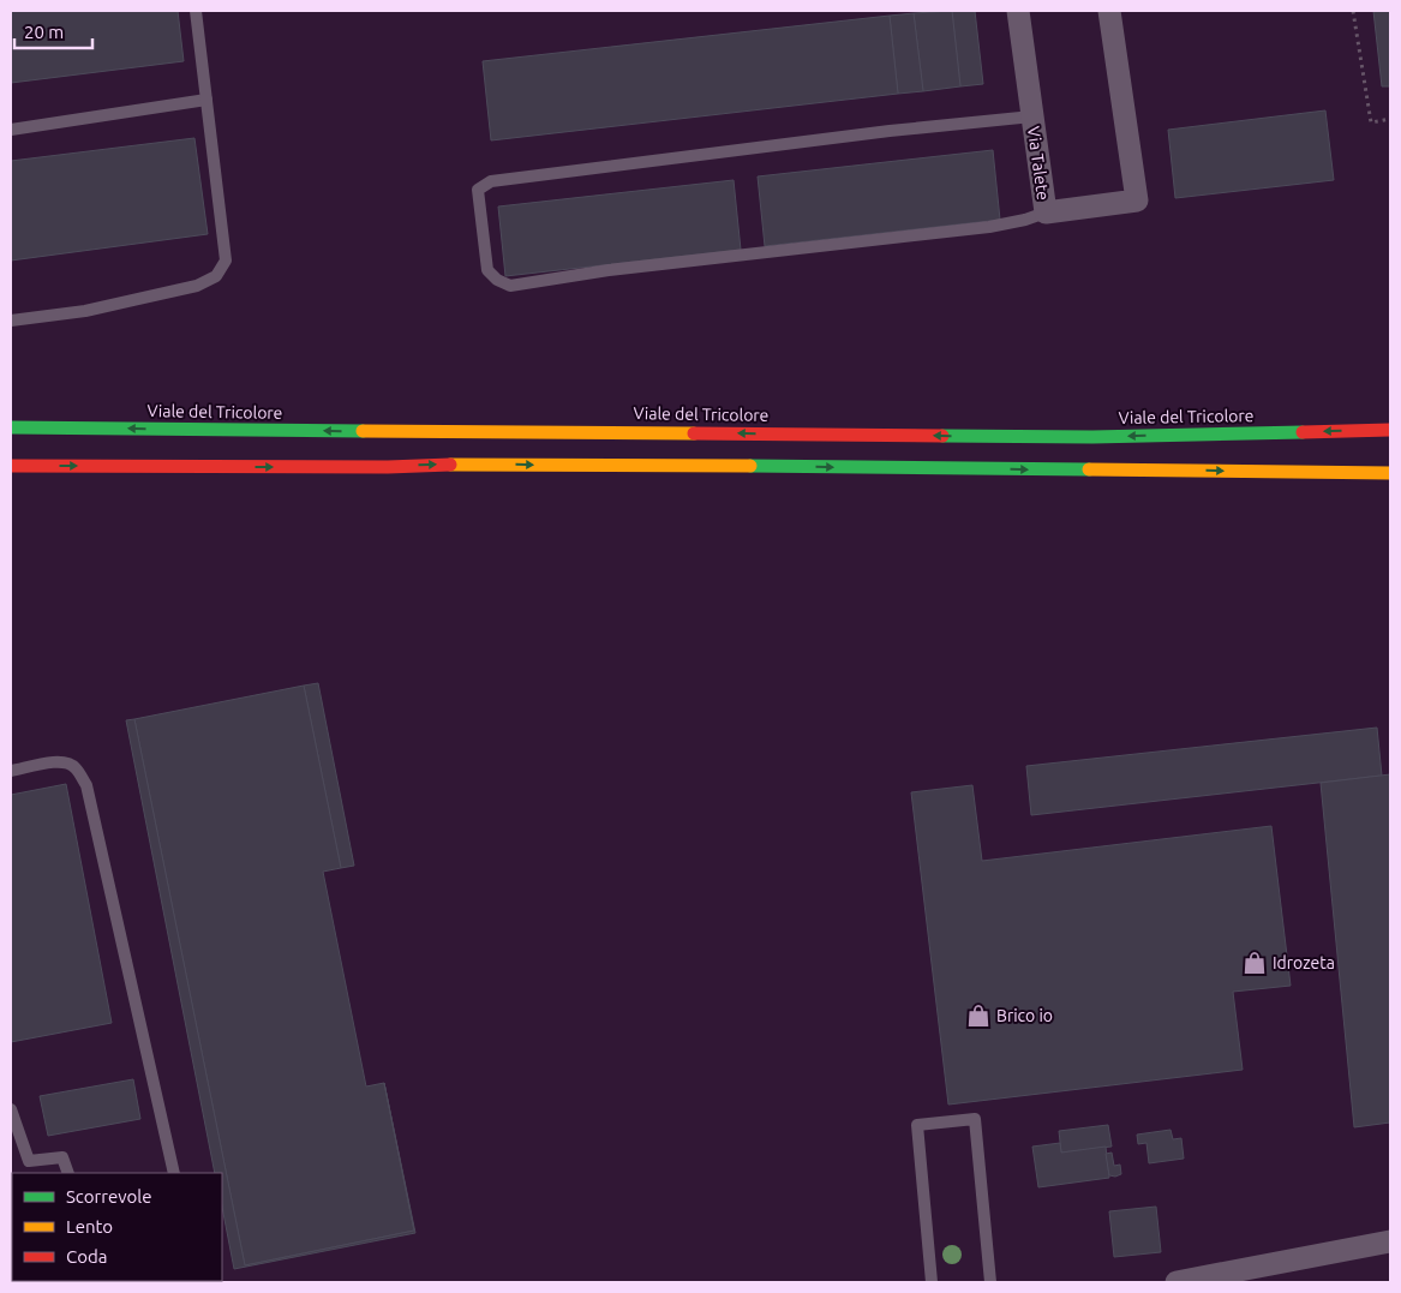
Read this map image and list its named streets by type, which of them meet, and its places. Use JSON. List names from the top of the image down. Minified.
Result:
{"streets":{"highway":["Viale del Tricolore"],"street":["Via Talete"]},"places":{"shop":["Idrozeta","Brico io"]},"legend":["Scorrevole","Lento","Coda"],"scale_bar":"20 m"}
